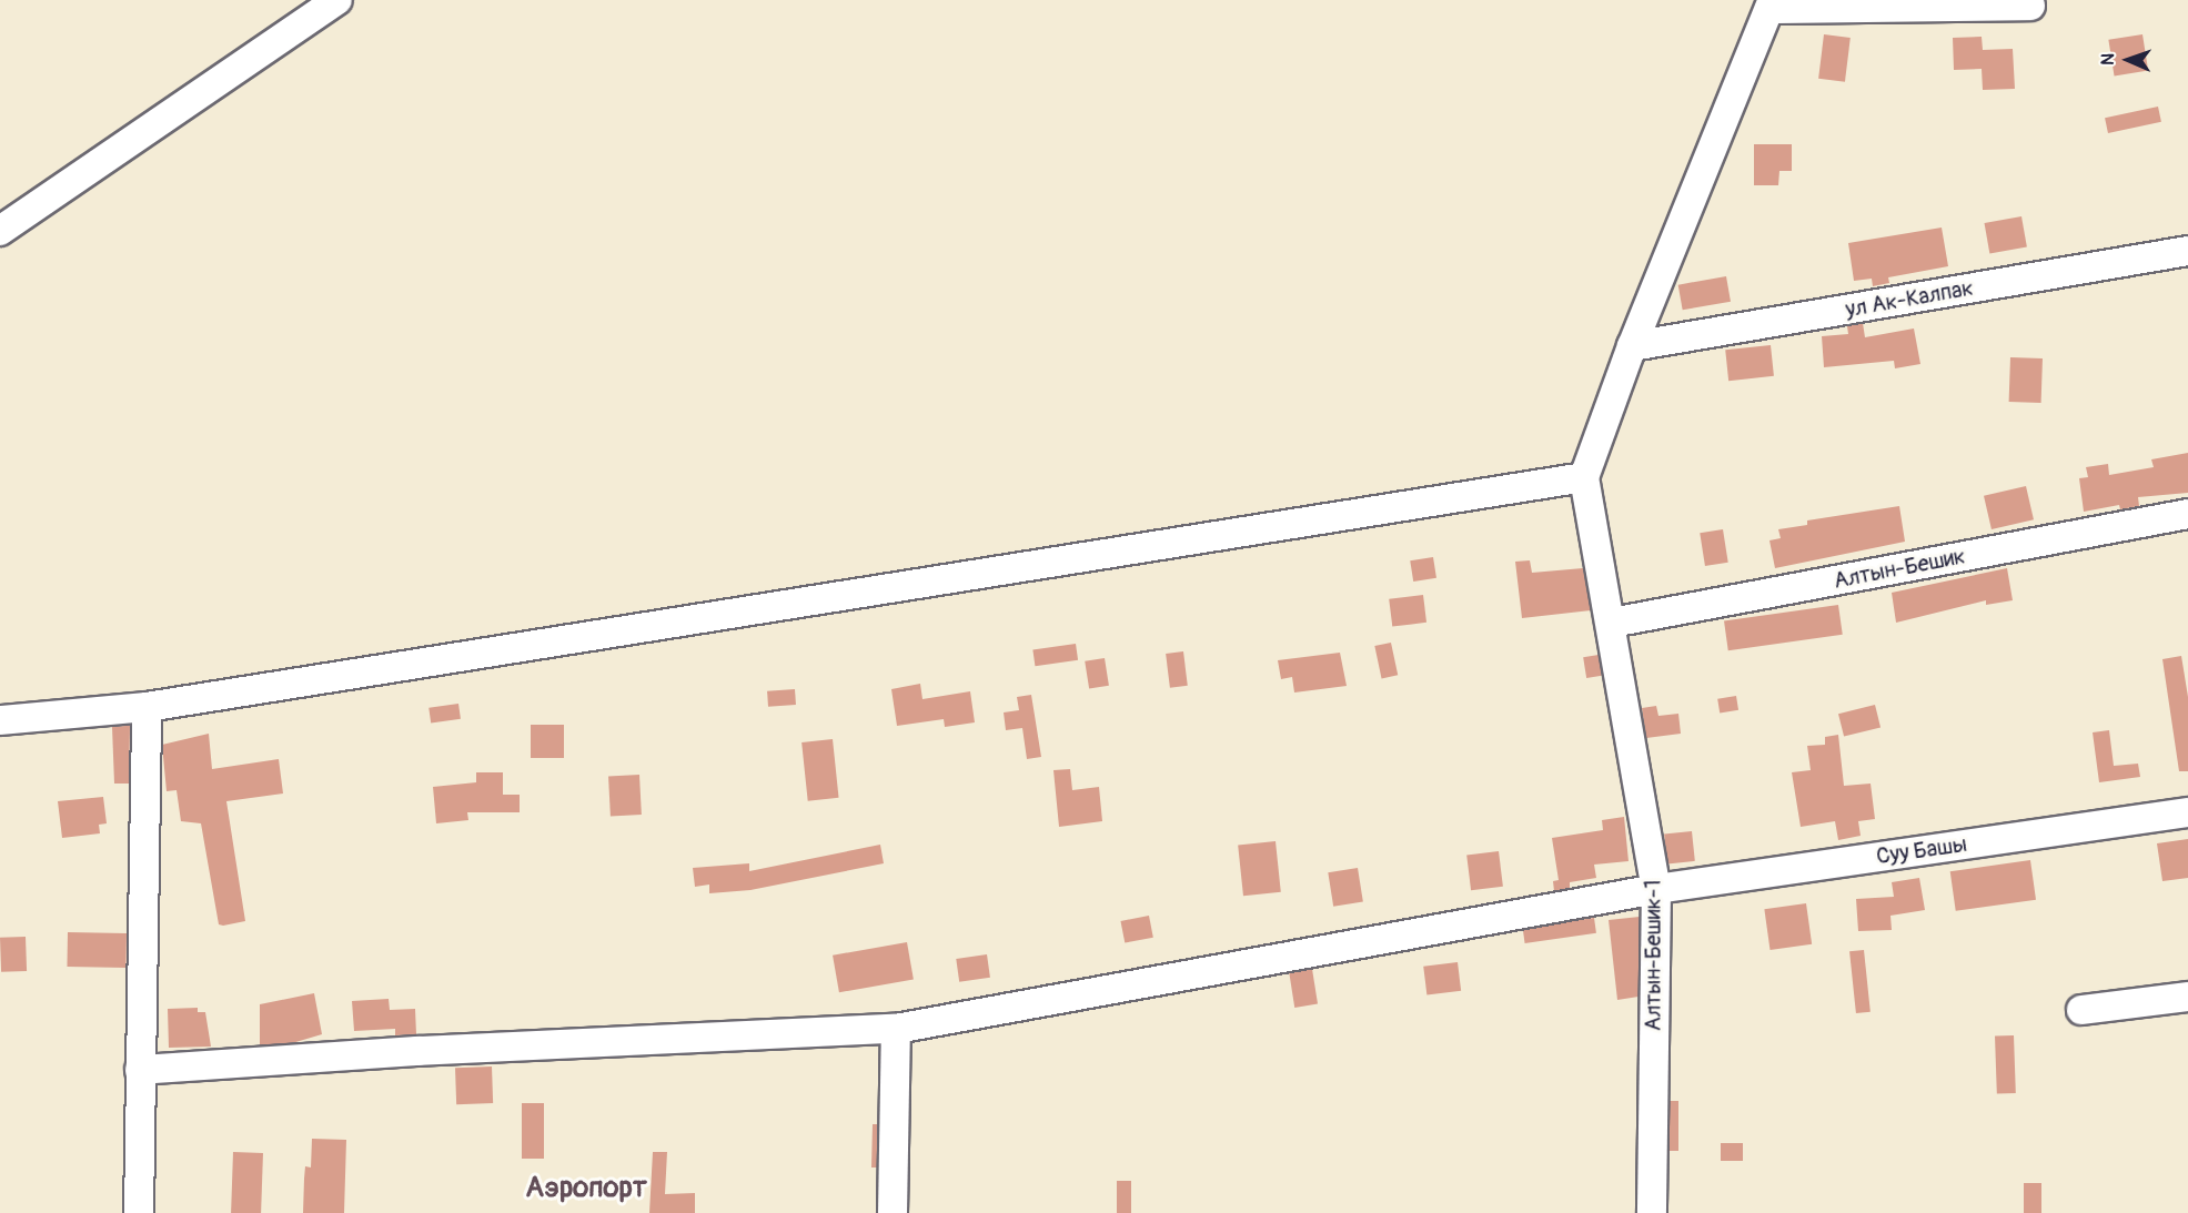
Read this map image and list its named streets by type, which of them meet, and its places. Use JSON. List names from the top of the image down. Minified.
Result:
{"streets":{"street":["ул Ак-Калпак","Алтын-Бешик","Суу Башы","Алтын-Бешик-1"]},"crossings":[["Алтын-Бешик","Алтын-Бешик-1"],["Суу Башы","Алтын-Бешик-1"]],"districts":["Аэропорт"],"north":"left"}
